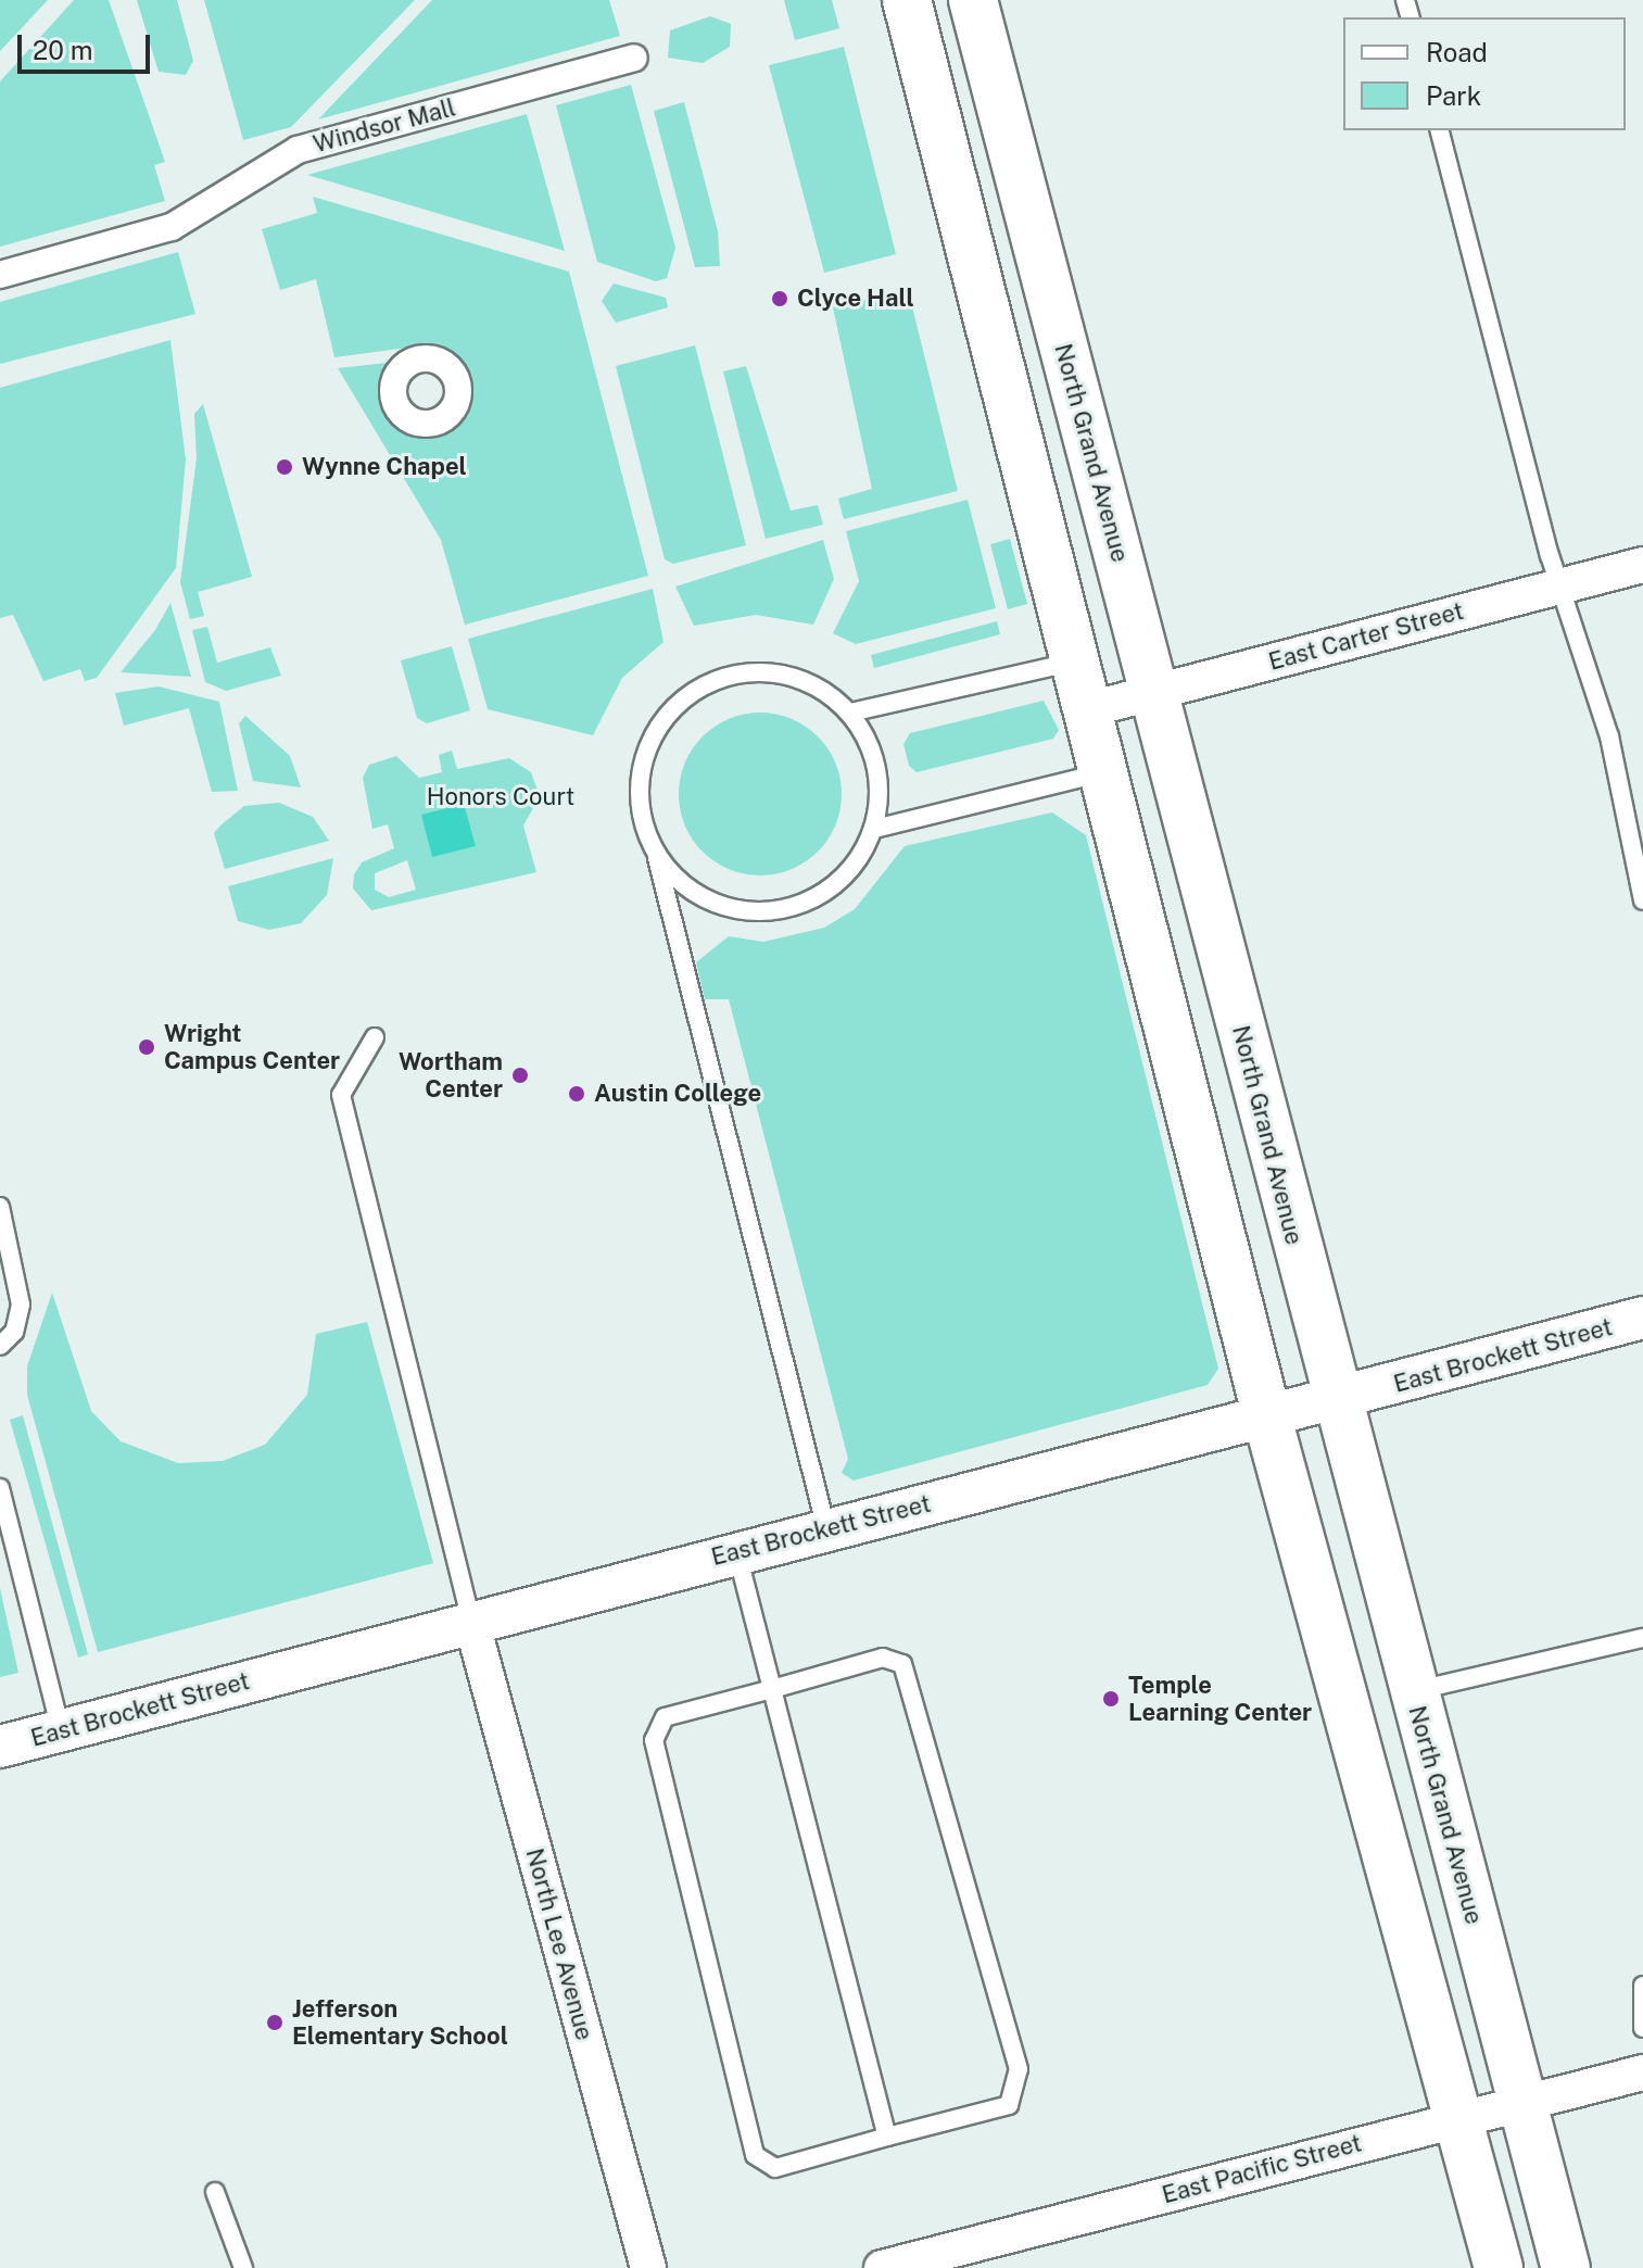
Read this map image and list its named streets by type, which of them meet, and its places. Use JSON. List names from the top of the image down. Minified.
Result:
{"streets":{"main road":["North Grand Avenue"],"street":["Windsor Mall","East Carter Street","East Brockett Street","North Lee Avenue","East Pacific Street"]},"crossings":[["North Grand Avenue","East Carter Street"],["North Grand Avenue","East Brockett Street"],["North Grand Avenue","East Pacific Street"],["East Brockett Street","North Lee Avenue"]],"parks":["Honors Court"],"places":["Clyce Hall","Wynne Chapel","Wright Campus Center","Wortham Center","Austin College","Temple Learning Center","Jefferson Elementary School"],"legend":["Road","Park"],"scale_bar":"20 m"}
